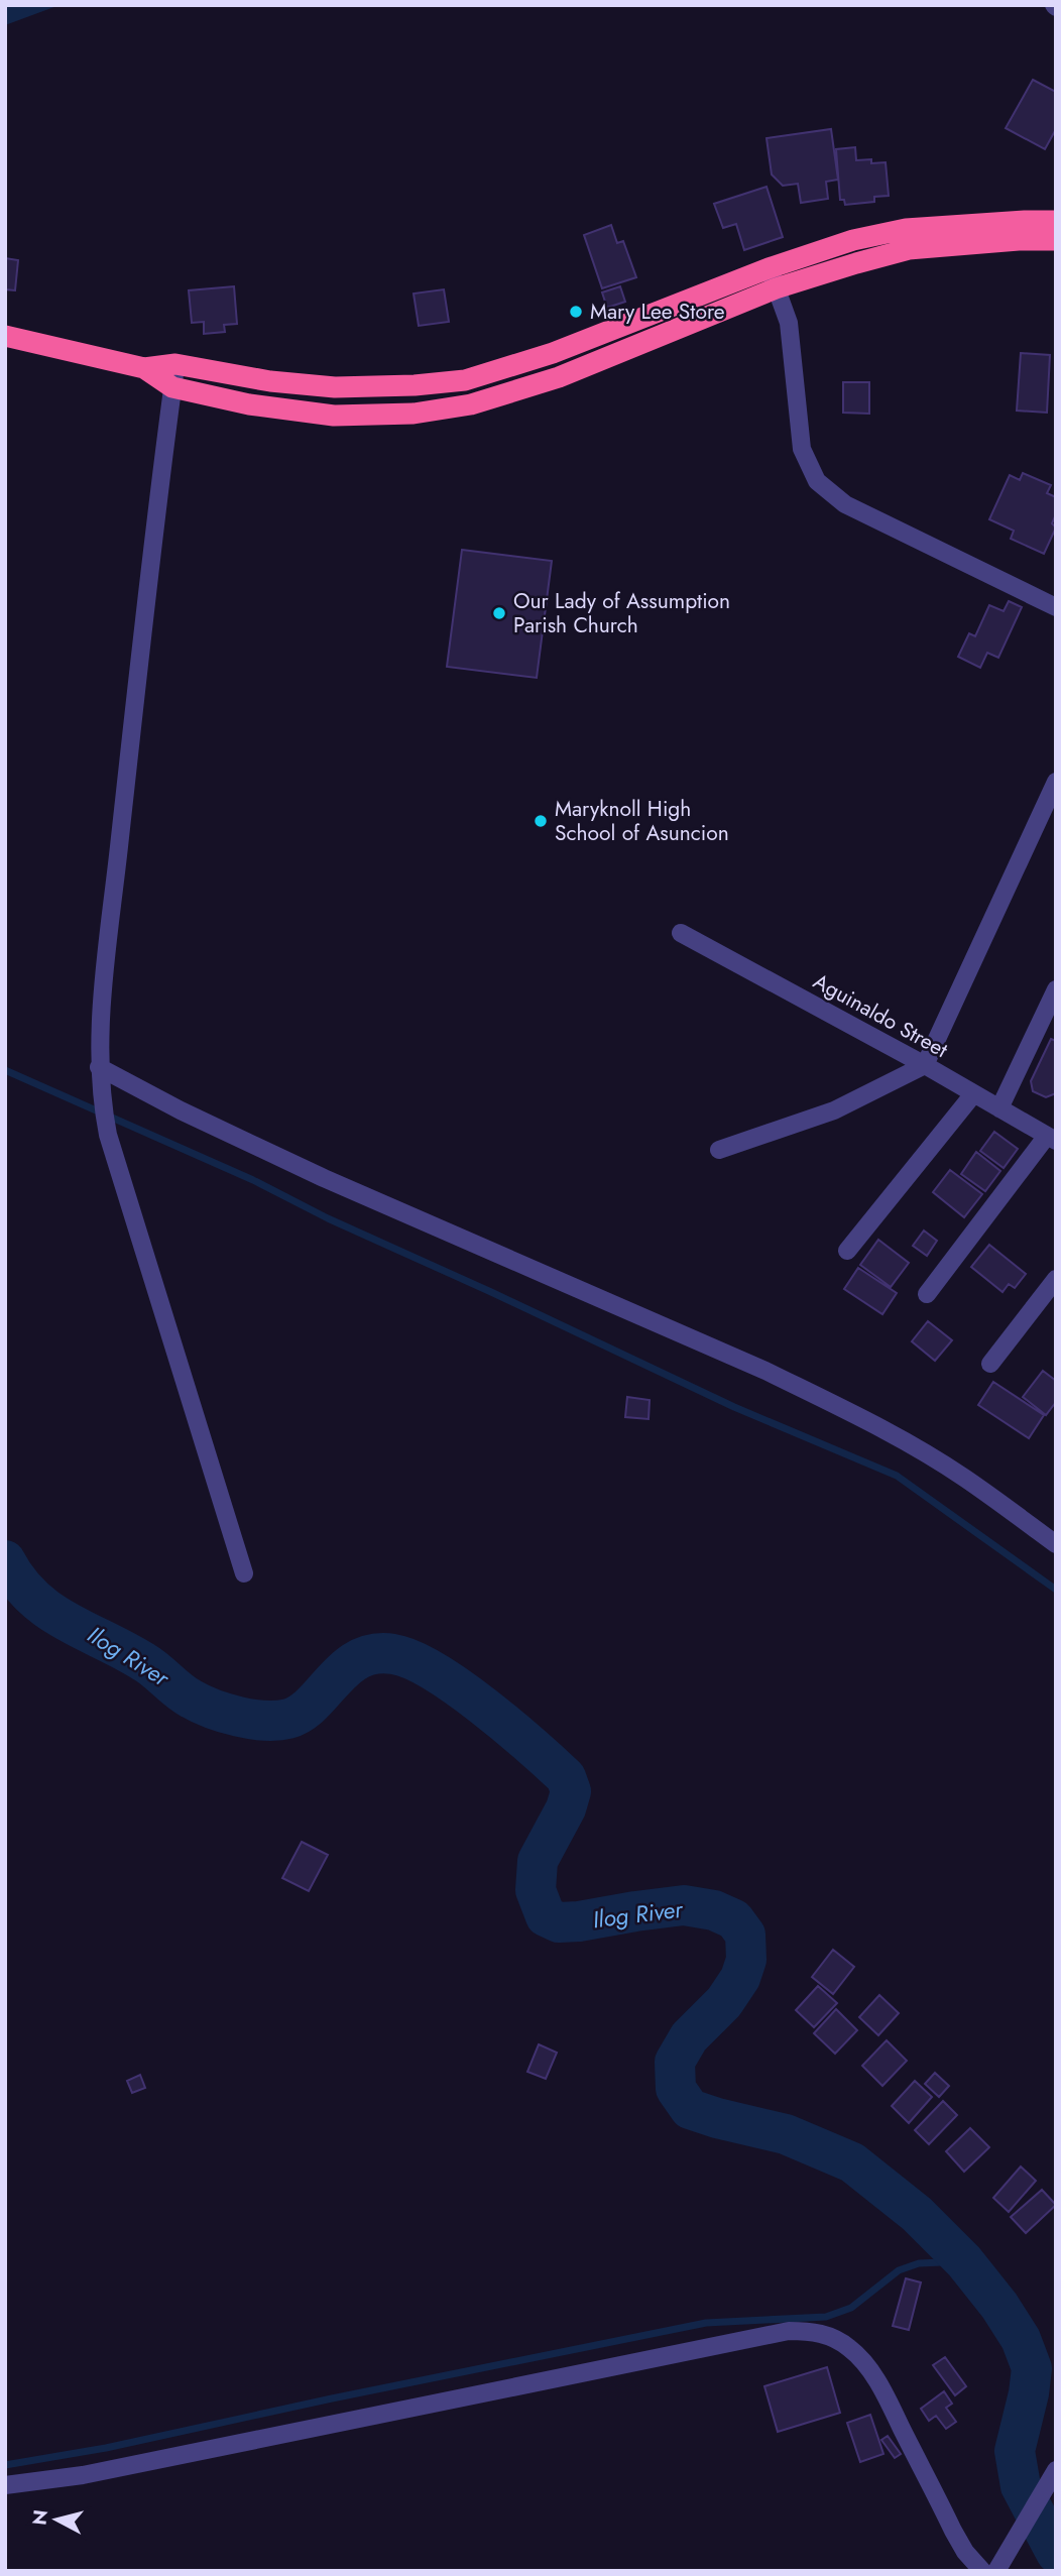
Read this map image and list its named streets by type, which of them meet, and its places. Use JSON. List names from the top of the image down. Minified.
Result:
{"streets":{"street":["Aguinaldo Street"]},"water":["Ilog River"],"places":["Mary Lee Store","Our Lady of Assumption Parish Church","Maryknoll High School of Asuncion"],"north":"left"}
